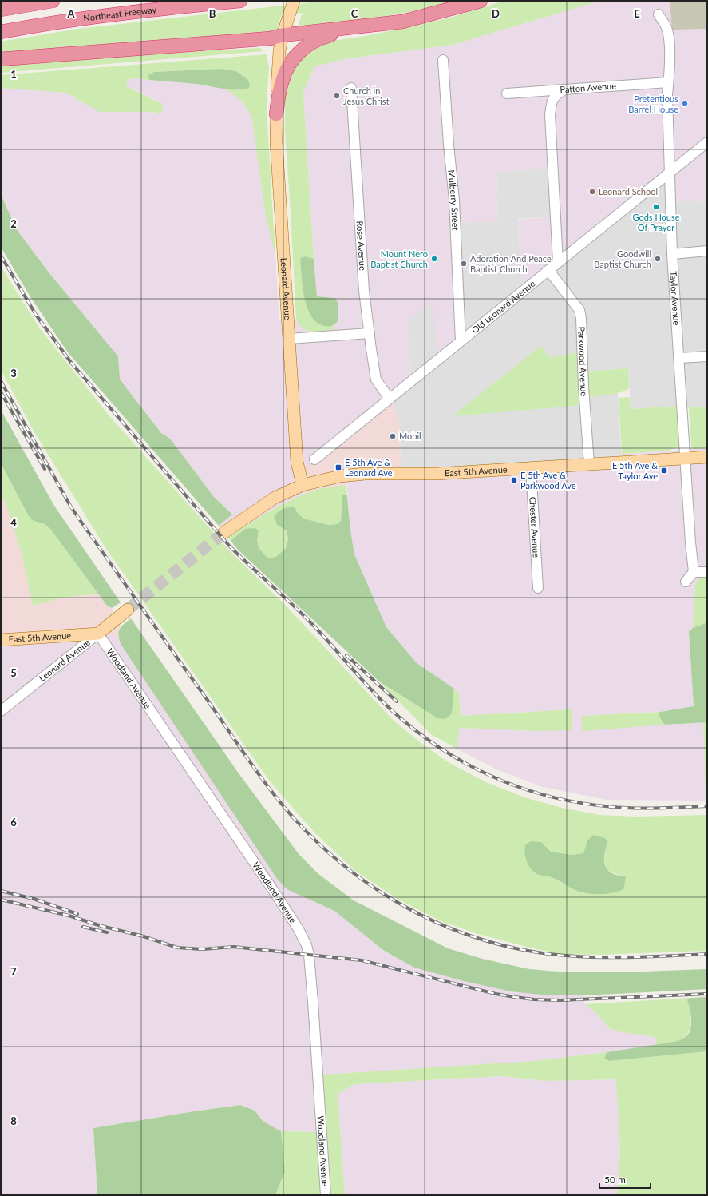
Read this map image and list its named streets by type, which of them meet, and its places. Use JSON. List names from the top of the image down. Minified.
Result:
{"streets":{"highway":["Northeast Freeway"],"main road":["Leonard Avenue","East 5th Avenue"],"street":["Patton Avenue","Mulberry Street","Rose Avenue","Taylor Avenue","Old Leonard Avenue","Parkwood Avenue","Chester Avenue","Woodland Avenue"]},"crossings":[["Patton Avenue","Taylor Avenue"],["Mulberry Street","Old Leonard Avenue"],["Rose Avenue","Old Leonard Avenue"],["Leonard Avenue","East 5th Avenue"],["Leonard Avenue","Woodland Avenue"],["Taylor Avenue","Old Leonard Avenue"],["Taylor Avenue","East 5th Avenue"],["Old Leonard Avenue","Parkwood Avenue"],["Parkwood Avenue","East 5th Avenue"],["East 5th Avenue","Chester Avenue"],["East 5th Avenue","Woodland Avenue"]],"places":{"other":["Church in Jesus Christ","Pretentious Barrel House","Leonard School","Gods House Of Prayer","Mount Nero Baptist Church","Goodwill Baptist Church","Adoration And Peace Baptist Church","Mobil"],"transit":["E 5th Ave & Leonard Ave","E 5th Ave & Taylor Ave","E 5th Ave & Parkwood Ave"]},"scale_bar":"50 m","grid":{"columns":["A","B","C","D","E"],"rows":["1","2","3","4","5","6","7","8"]}}
